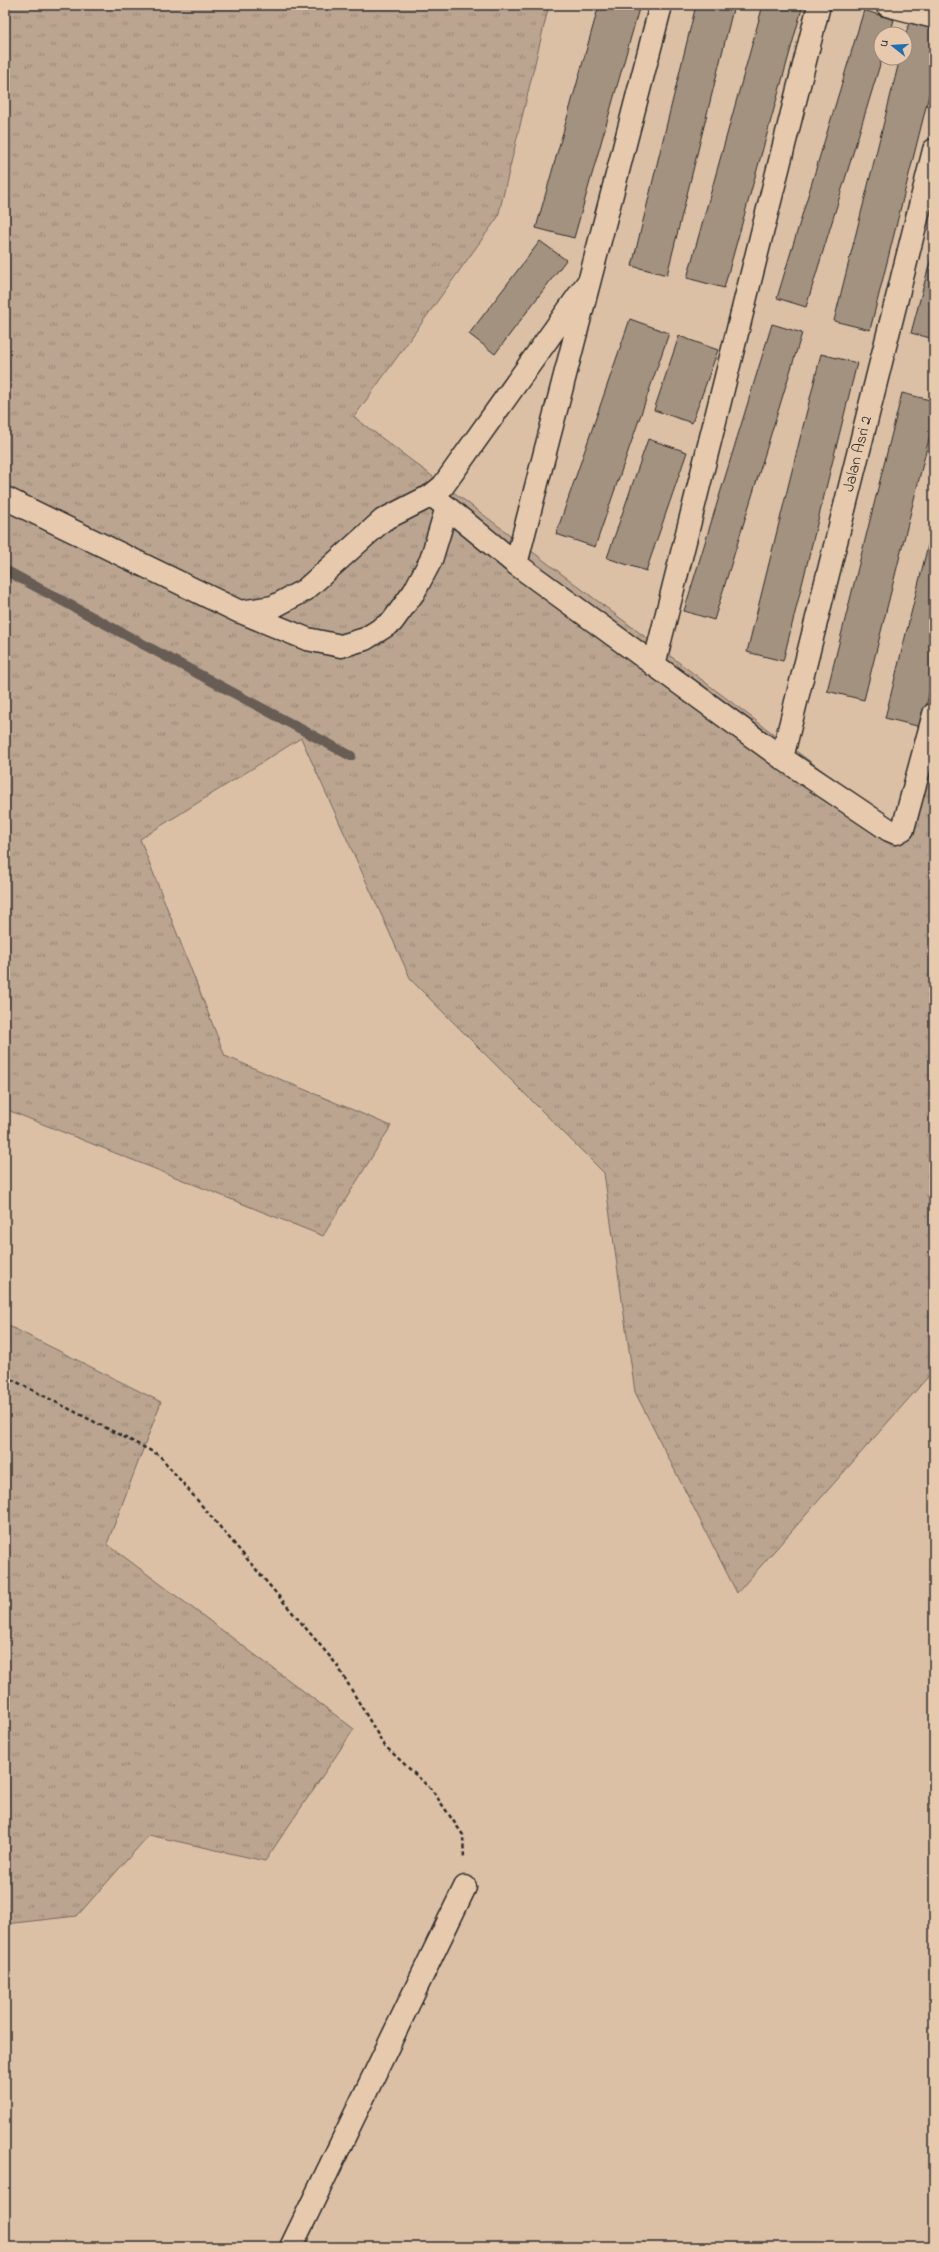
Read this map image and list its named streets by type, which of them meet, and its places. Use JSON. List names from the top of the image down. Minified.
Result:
{"streets":{"street":["Jalan Asri 2"]},"north":"left"}
